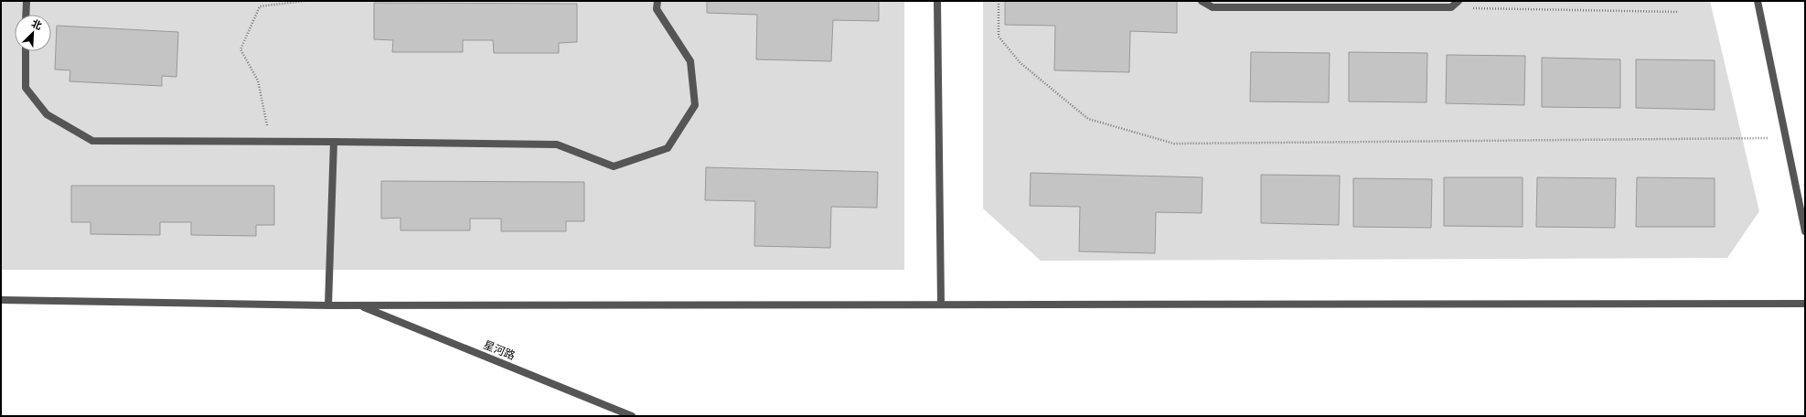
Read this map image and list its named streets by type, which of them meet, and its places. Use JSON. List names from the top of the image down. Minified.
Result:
{"streets":{"street":["星河路"]},"north":"top right"}
